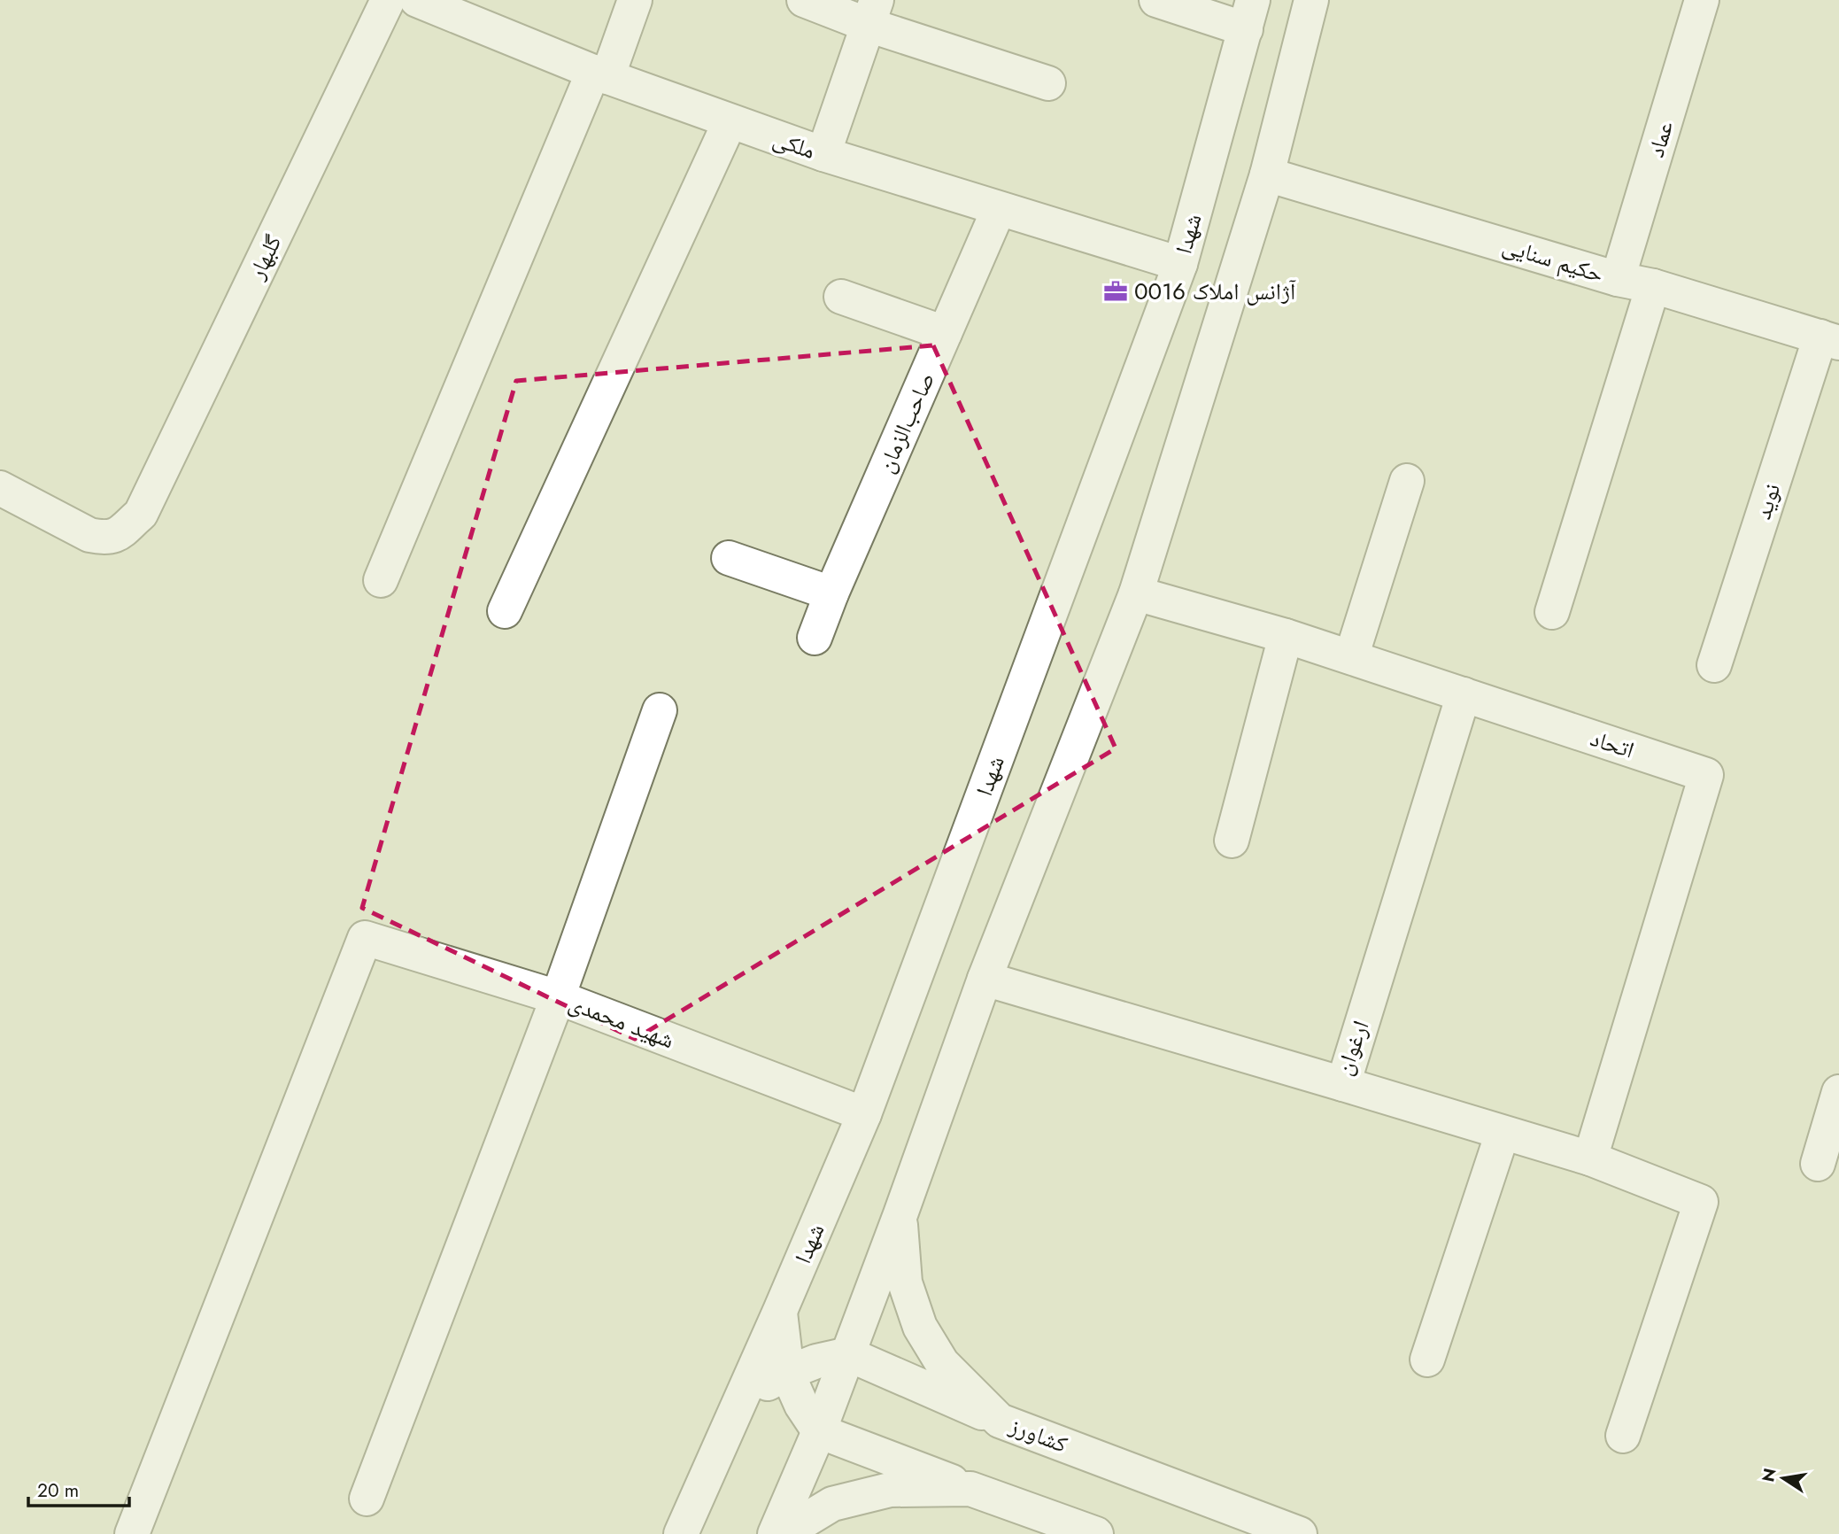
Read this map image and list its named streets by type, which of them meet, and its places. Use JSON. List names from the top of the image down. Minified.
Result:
{"streets":{"street":["عماد","ملکی","شهدا","گلبهار","حکیم سنایی","صاحب‌الزمان","نوید","اتحاد","شهید محمدی","ارغوان","کشاورز"]},"crossings":[["عماد","حکیم سنایی"],["ملکی","شهدا"],["ملکی","صاحب‌الزمان"],["شهدا","شهید محمدی"],["حکیم سنایی","نوید"],["اتحاد","ارغوان"]],"places":{"office":["آژانس املاک 0016"]},"scale_bar":"20 m","north":"left"}
